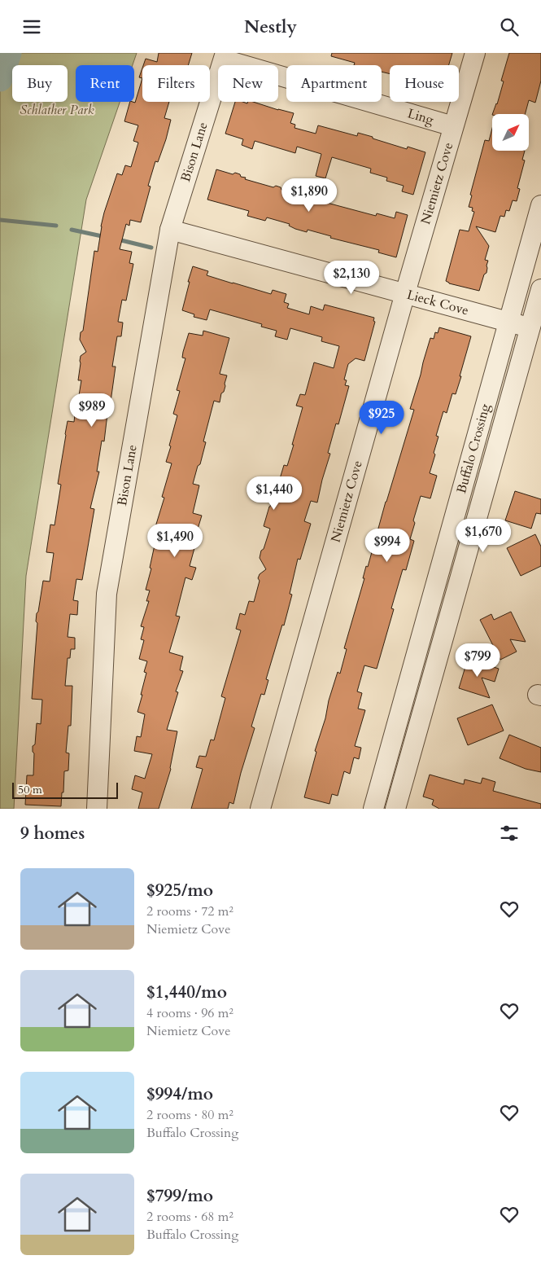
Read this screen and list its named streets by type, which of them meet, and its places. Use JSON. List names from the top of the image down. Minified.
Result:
{"streets":{"street":["Ling","Bison Lane","Niemietz Cove","Lieck Cove","Buffalo Crossing"]},"crossings":[["Ling","Bison Lane"],["Ling","Niemietz Cove"],["Bison Lane","Lieck Cove"],["Niemietz Cove","Lieck Cove"],["Lieck Cove","Buffalo Crossing"]],"parks":["Schlather Park"],"scale_bar":"50 m","north":"top right","page":{"header":"Nestly","chip":["Buy","Rent","Filters","New","Apartment","House"],"price":["$1,890","$2,130","$989","$925","$1,440","$1,670","$1,490","$994","$799"],"scale":"50 m","heading":"9 homes","list":[{"name":"$925/mo","note":"2 rooms · 72 m² · Niemietz Cove"},{"name":"$1,440/mo","note":"4 rooms · 96 m² · Niemietz Cove"},{"name":"$994/mo","note":"2 rooms · 80 m² · Buffalo Crossing"},{"name":"$799/mo","note":"2 rooms · 68 m² · Buffalo Crossing"}]}}
